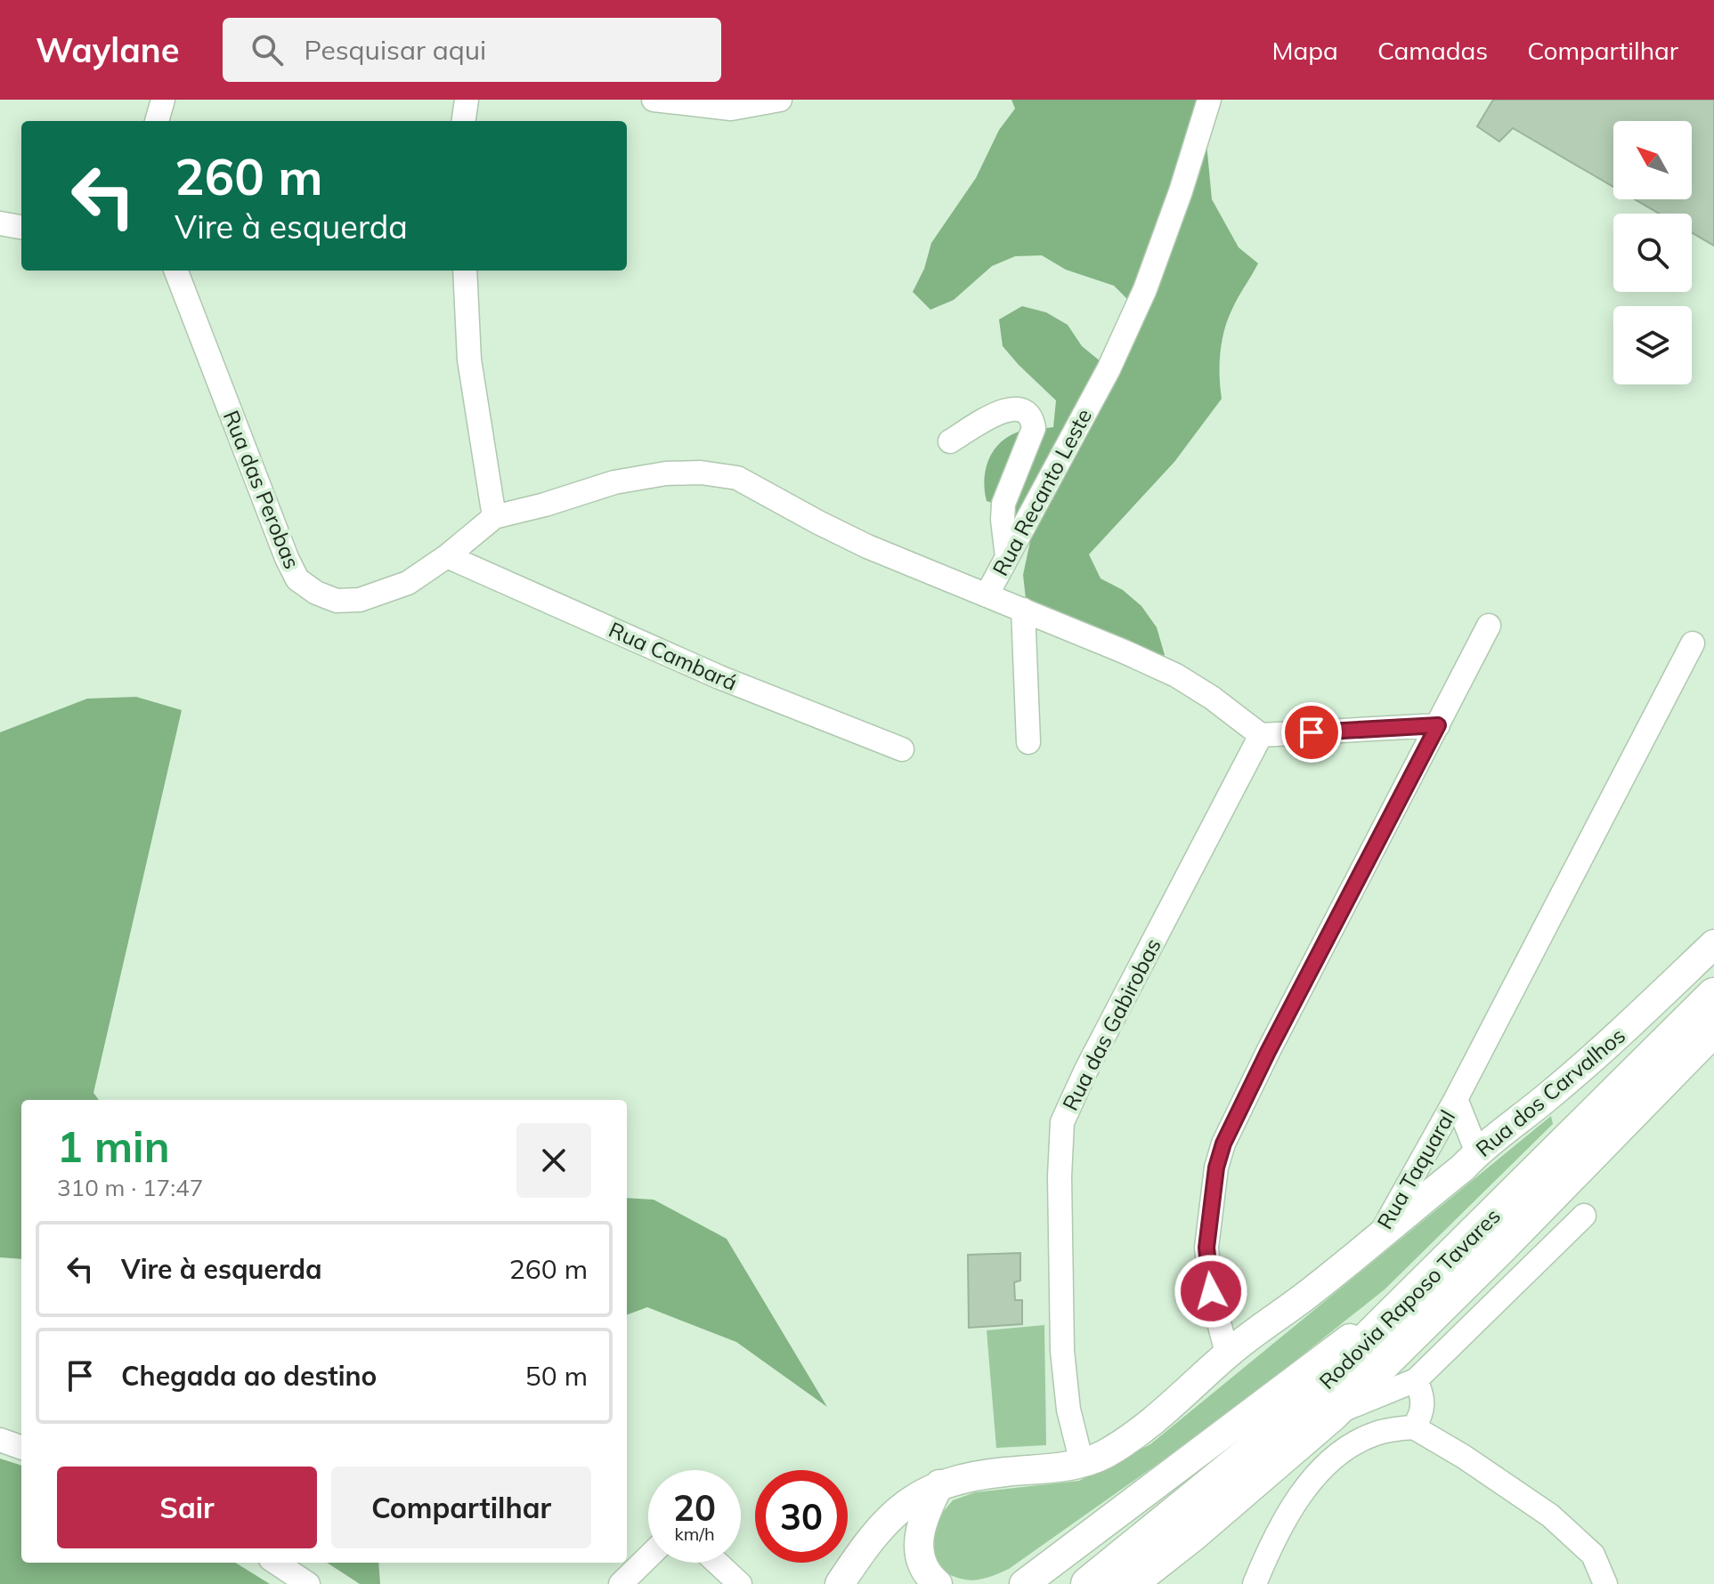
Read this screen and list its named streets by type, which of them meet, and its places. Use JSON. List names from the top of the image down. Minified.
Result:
{"streets":{"highway":["Rodovia Raposo Tavares"],"main road":["Rua dos Carvalhos","Rua Taquaral"],"street":["Rua das Perobas","Rua Recanto Leste","Rua Cambará","Rua das Gabirobas"]},"crossings":[["Rua das Perobas","Rua Recanto Leste"],["Rua das Perobas","Rua Cambará"],["Rua das Gabirobas","Rua Taquaral"],["Rua dos Carvalhos","Rua Taquaral"]],"north":"top left","page":{"header":"Waylane","search":"Pesquisar aqui","nav":["Mapa","Camadas","Compartilhar"],"turn":["260 m","Vire à esquerda"],"heading":["1 min","310 m · 17:47"],"list":[{"name":"Vire à esquerda","value":"260 m"},{"name":"Chegada ao destino","value":"50 m"}],"buttons":["Sair","Compartilhar"],"speed":"20 km/h","limit":"30"}}
